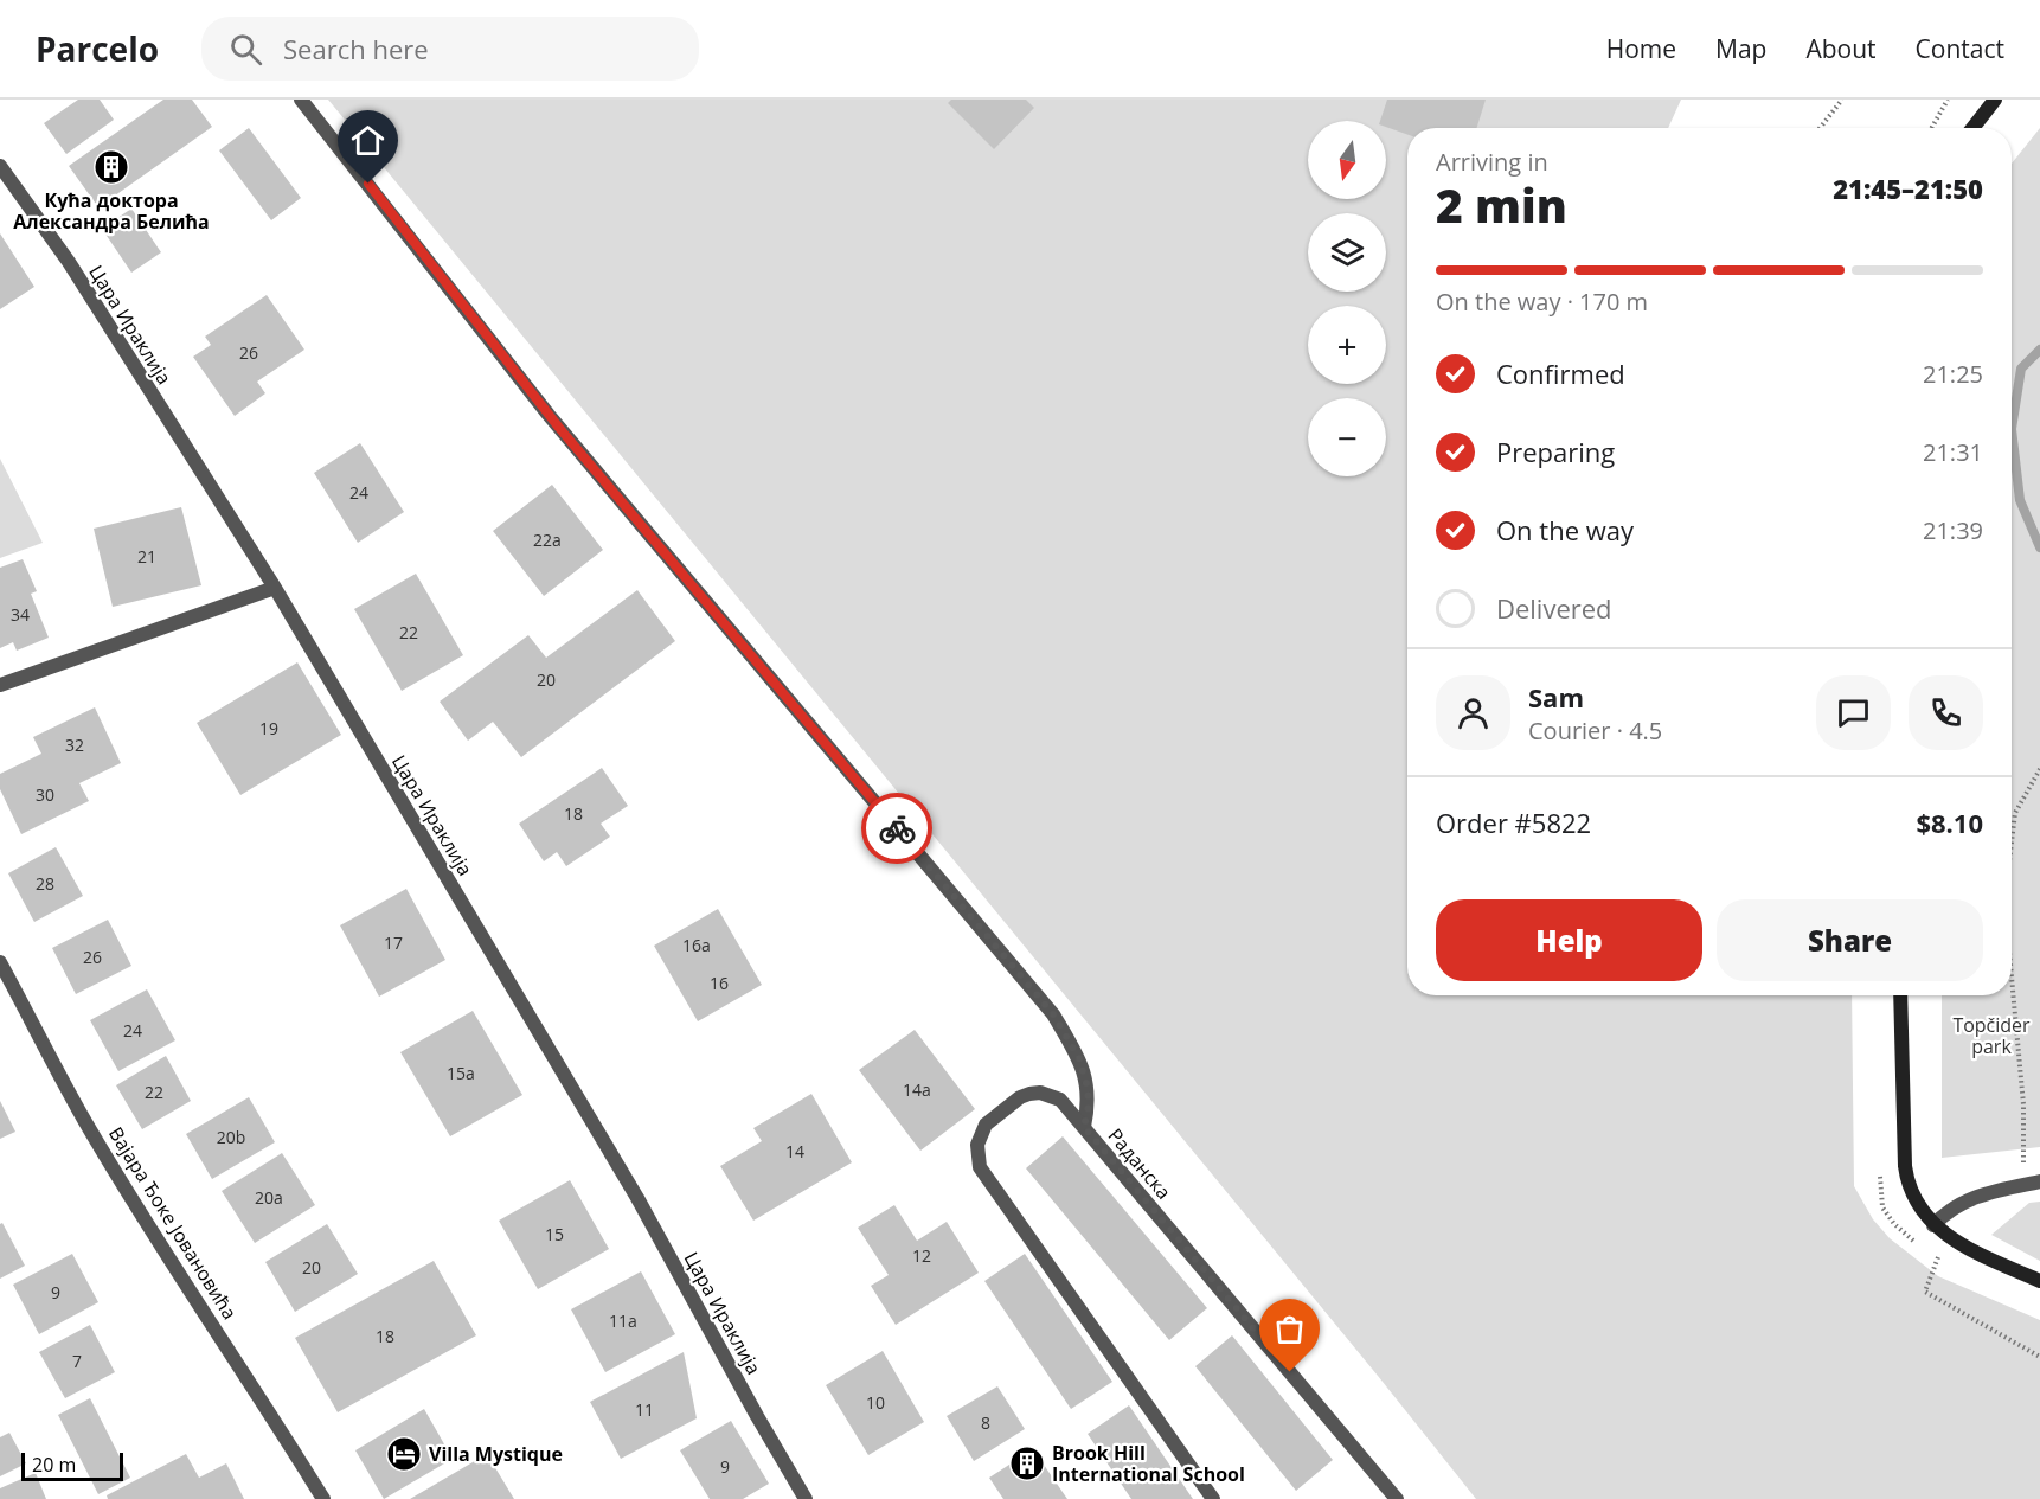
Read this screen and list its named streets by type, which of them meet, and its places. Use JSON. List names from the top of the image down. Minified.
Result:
{"streets":{"street":["Цара Ираклија","Раданска","Вајара Ђоке Јовановића"]},"parks":["Topčider park"],"places":{"building":["Кућа доктора Александра Белића","Brook Hill International School"],"hotel":["Villa Mystique"]},"house_numbers":["26","24","22a","21","34","22","20","19","32","30","18","28","17","16a","26","16","24","15a","14a","22","20b","14","20a","15","12","20","9","11a","18","7","10","11","8","9"],"scale_bar":"20 m","north":"bottom","page":{"header":"Parcelo","search":"Search here","nav":["Home","Map","About","Contact"],"map_buttons":["+","−"],"heading":["2 min","Arriving in","21:45–21:50"],"panel":["Sam","Courier · 4.5","Order #5822","$8.10"],"bar":"On the way · 170 m","list":[["Confirmed","21:25"],["Preparing","21:31"],["On the way","21:39"],"Delivered"],"buttons":["Help","Share"],"scale":"20 m"}}
